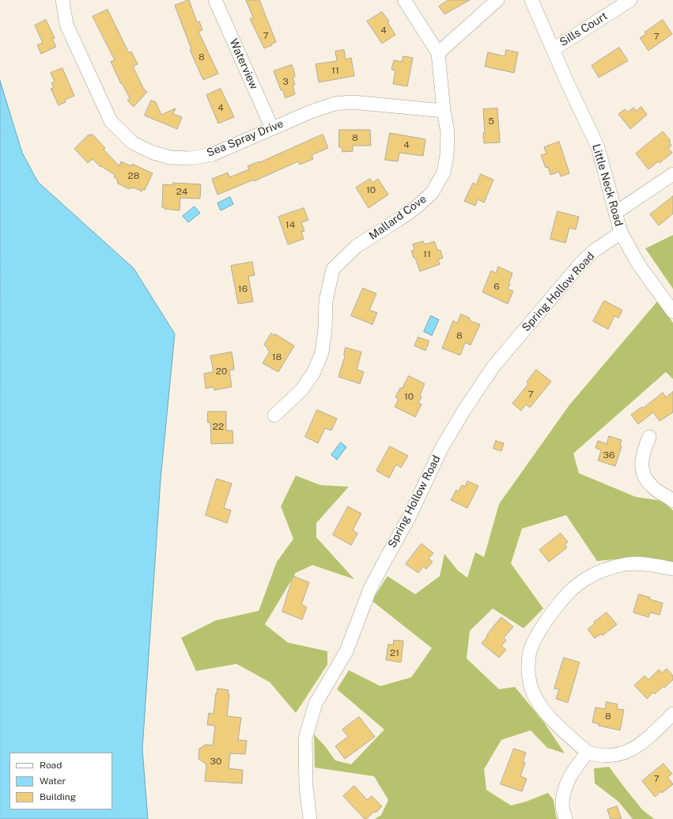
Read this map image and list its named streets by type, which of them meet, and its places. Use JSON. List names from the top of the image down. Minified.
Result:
{"streets":{"street":["Sills Court","Waterview","Sea Spray Drive","Little Neck Road","Mallard Cove","Spring Hollow Road"]},"crossings":[["Sills Court","Little Neck Road"],["Waterview","Sea Spray Drive"],["Sea Spray Drive","Mallard Cove"],["Little Neck Road","Spring Hollow Road"]],"house_numbers":["4","7","7","8","11","3","4","5","8","4","28","10","24","14","11","6","16","8","18","20","7","10","22","36","21","8","30","7"],"legend":["Road","Water","Building"]}
